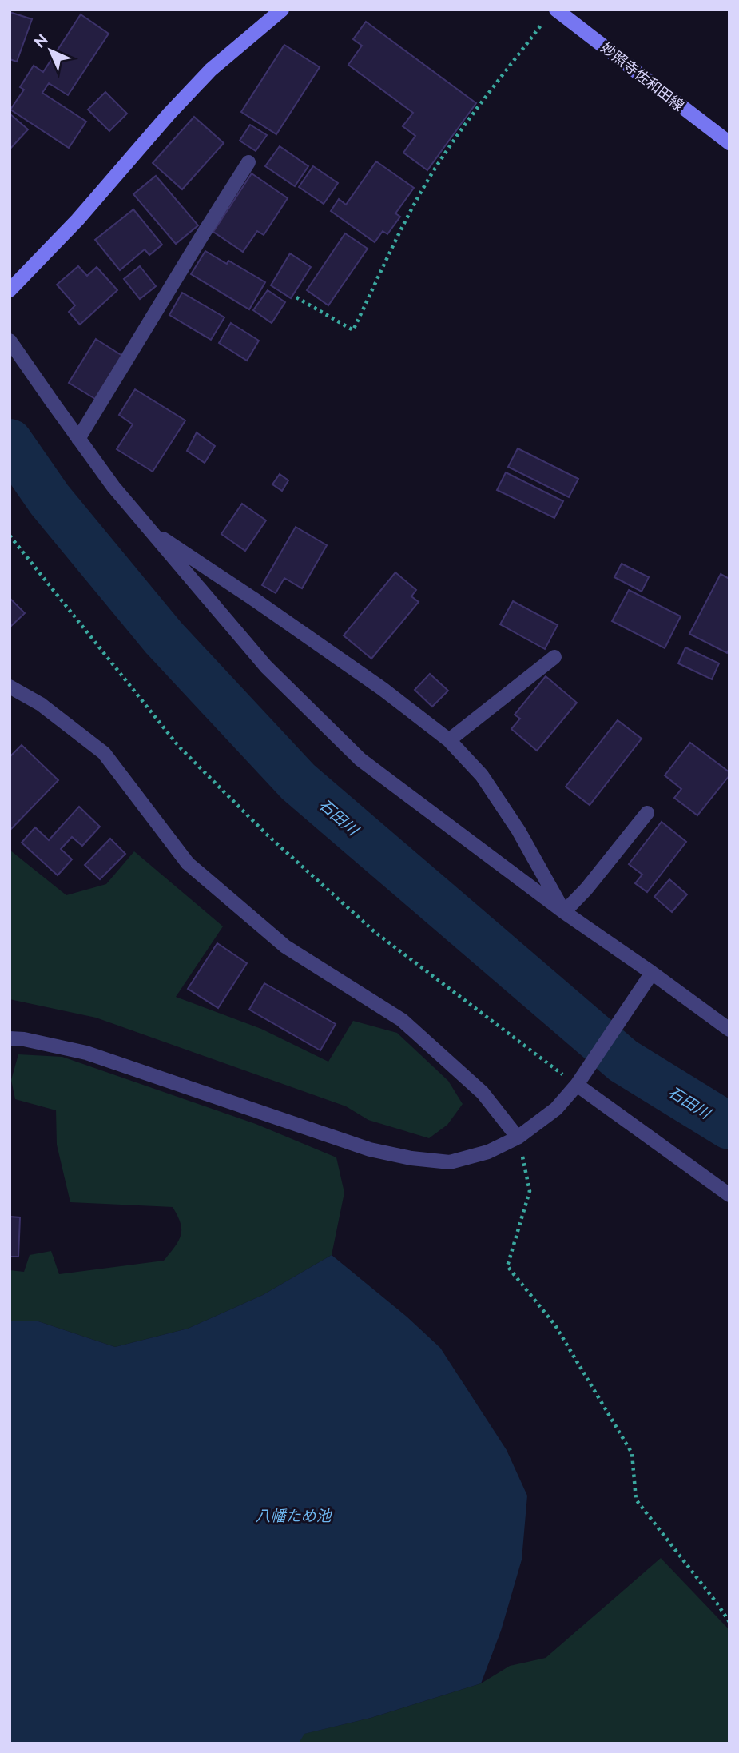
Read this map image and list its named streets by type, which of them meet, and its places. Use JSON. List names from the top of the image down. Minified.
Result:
{"streets":{"street":["妙照寺佐和田線"]},"water":["石田川","八幡ため池"],"north":"top left"}
